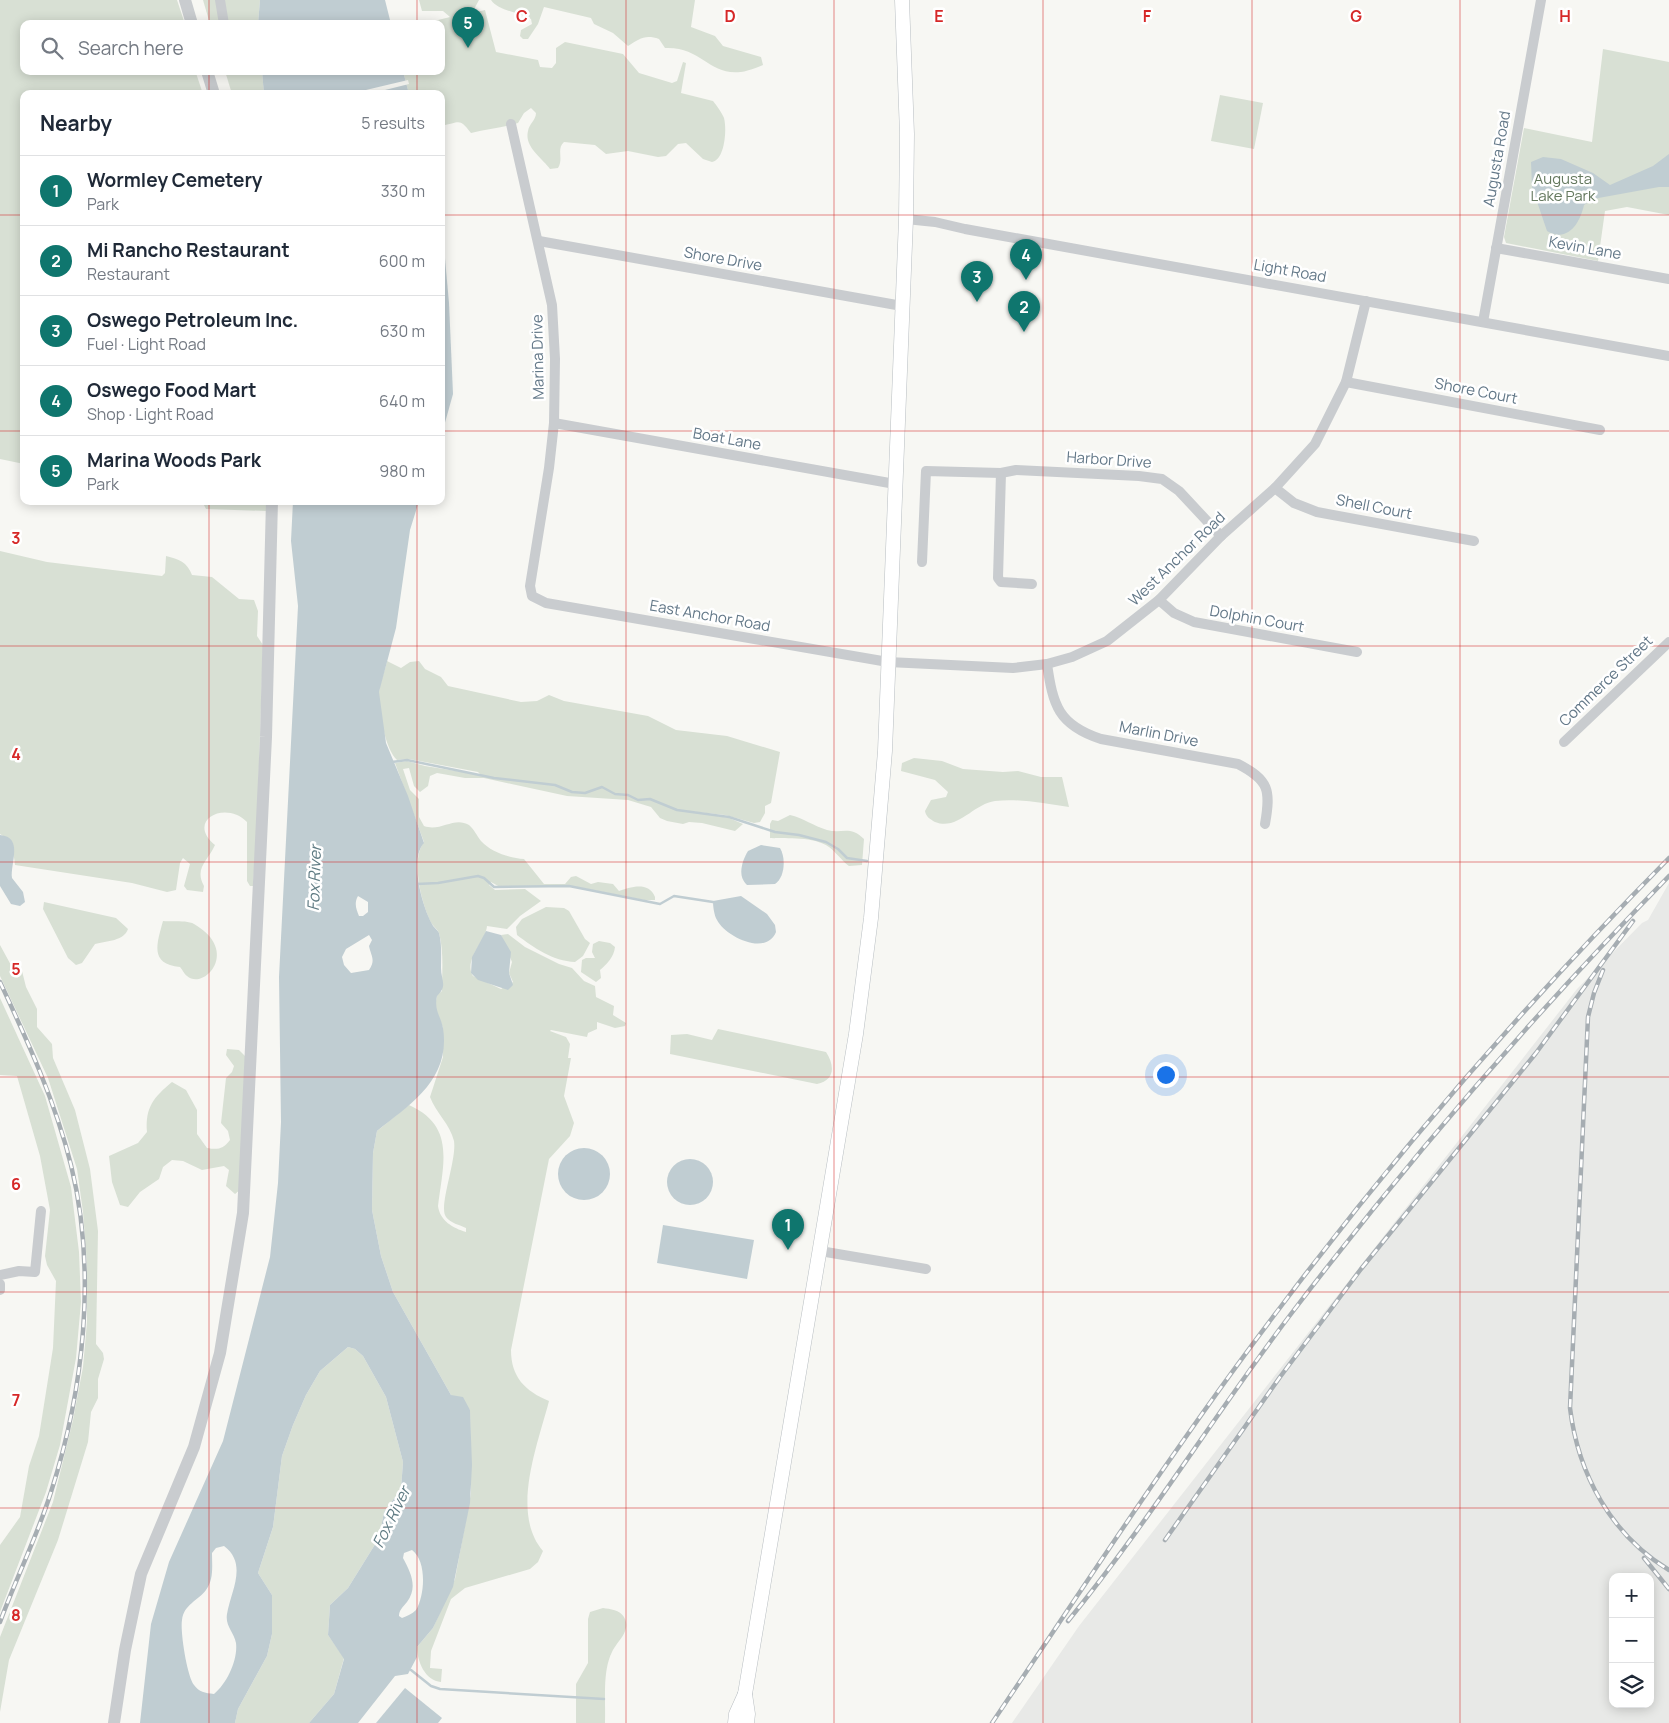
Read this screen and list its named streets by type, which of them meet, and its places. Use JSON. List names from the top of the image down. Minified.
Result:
{"streets":{"street":["Augusta Road","Kevin Lane","Shore Drive","Light Road","Marina Drive","Shore Court","Boat Lane","Harbor Drive","Shell Court","West Anchor Road","East Anchor Road","Dolphin Court","Commerce Street","Marlin Drive"]},"crossings":[["Augusta Road","Kevin Lane"],["Augusta Road","Light Road"],["Shore Drive","Marina Drive"],["Light Road","West Anchor Road"],["Marina Drive","Boat Lane"],["Marina Drive","East Anchor Road"],["Shore Court","West Anchor Road"],["Harbor Drive","West Anchor Road"],["Shell Court","West Anchor Road"],["West Anchor Road","East Anchor Road"],["West Anchor Road","Dolphin Court"],["West Anchor Road","Marlin Drive"]],"water":["Fox River"],"parks":["Augusta Lake Park"],"page":{"pins":["5","4","3","2","1"],"search":"Search here","heading":["Nearby","5 results"],"list":[{"mark":"1","name":"Wormley Cemetery","note":"Park","value":"330 m"},{"mark":"2","name":"Mi Rancho Restaurant","note":"Restaurant","value":"600 m"},{"mark":"3","name":"Oswego Petroleum Inc.","note":"Fuel · Light Road","value":"630 m"},{"mark":"4","name":"Oswego Food Mart","note":"Shop · Light Road","value":"640 m"},{"mark":"5","name":"Marina Woods Park","note":"Park","value":"980 m"}],"map_buttons":["+","−"]},"grid":{"columns":["C","D","E","F","G","H"],"rows":["3","4","5","6","7","8"]}}
